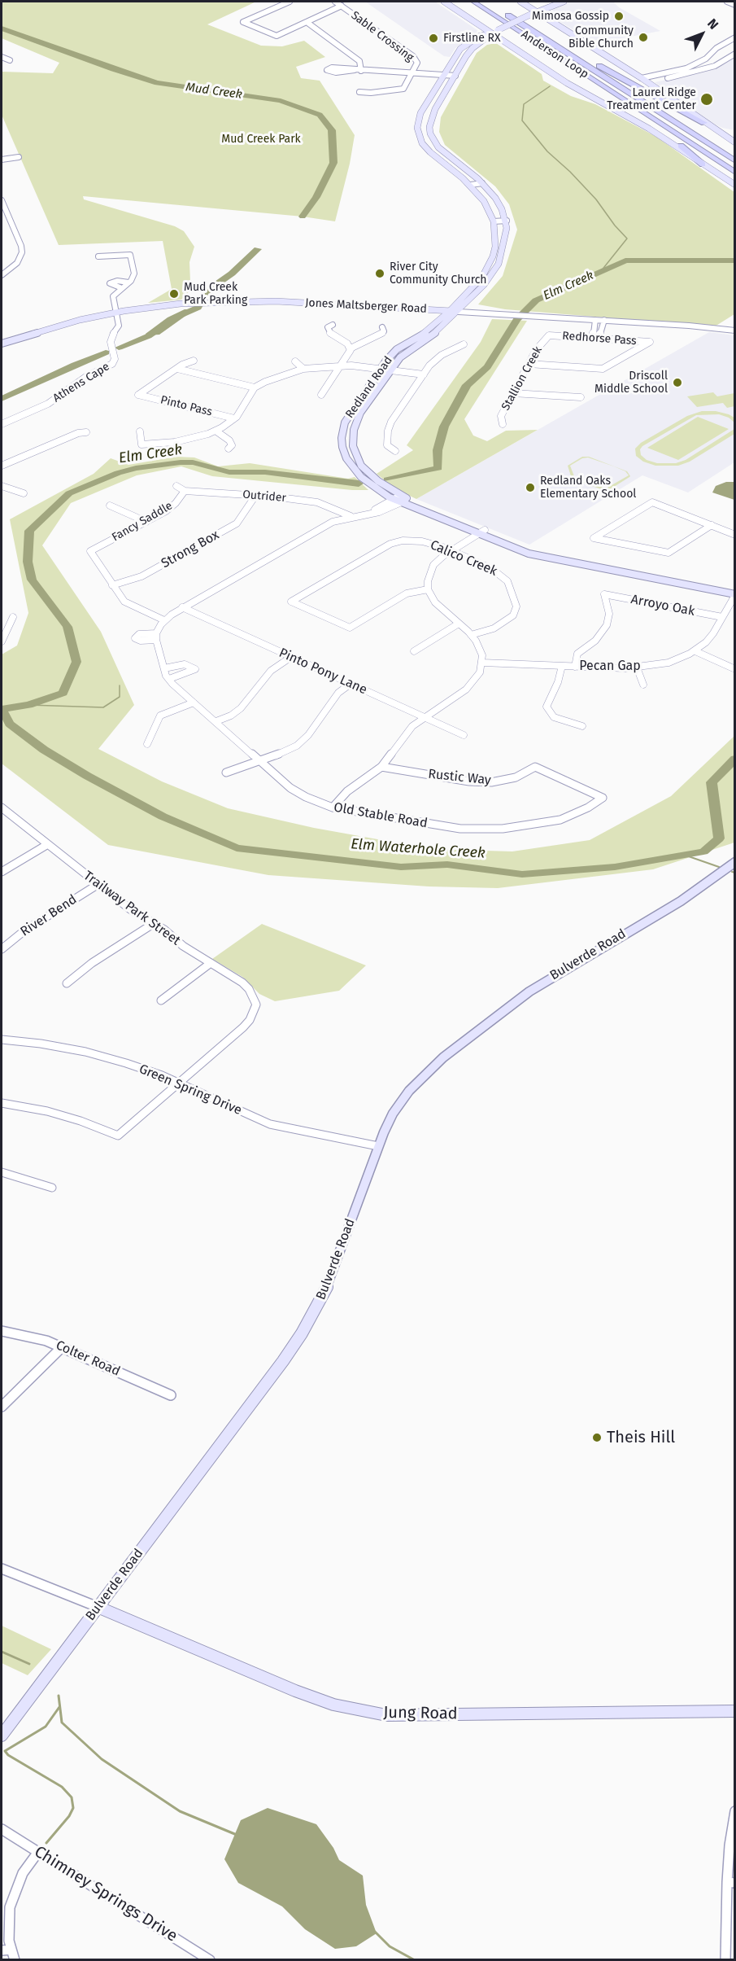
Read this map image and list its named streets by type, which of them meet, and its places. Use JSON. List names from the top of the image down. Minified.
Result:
{"streets":{"highway":["Anderson Loop"],"main road":["Jones Maltsberger Road","Redland Road","Bulverde Road","Jung Road"],"street":["Sable Crossing","Redhorse Pass","Stallion Creek","Athens Cape","Pinto Pass","Outrider","Fancy Saddle","Strong Box","Calico Creek","Arroyo Oak","Pecan Gap","Pinto Pony Lane","Rustic Way","Old Stable Road","Trailway Park Street","River Bend","Green Spring Drive","Colter Road","Chimney Springs Drive"]},"crossings":[["Jones Maltsberger Road","Athens Cape"],["Jones Maltsberger Road","Redland Road"],["Redhorse Pass","Stallion Creek"],["Outrider","Fancy Saddle"],["Outrider","Strong Box"],["Outrider","Old Stable Road"],["Arroyo Oak","Pecan Gap"],["Pinto Pony Lane","Old Stable Road"],["Rustic Way","Old Stable Road"],["Trailway Park Street","River Bend"],["Trailway Park Street","Green Spring Drive"],["Bulverde Road","Green Spring Drive"],["Bulverde Road","Jung Road"]],"water":["Mud Creek","Elm Creek","Elm Waterhole Creek"],"parks":["Mud Creek Park"],"places":["Mimosa Gossip","Community Bible Church","Firstline RX","Laurel Ridge Treatment Center","River City Community Church","Mud Creek Park Parking","Driscoll Middle School","Redland Oaks Elementary School","Theis Hill"],"north":"top right"}
